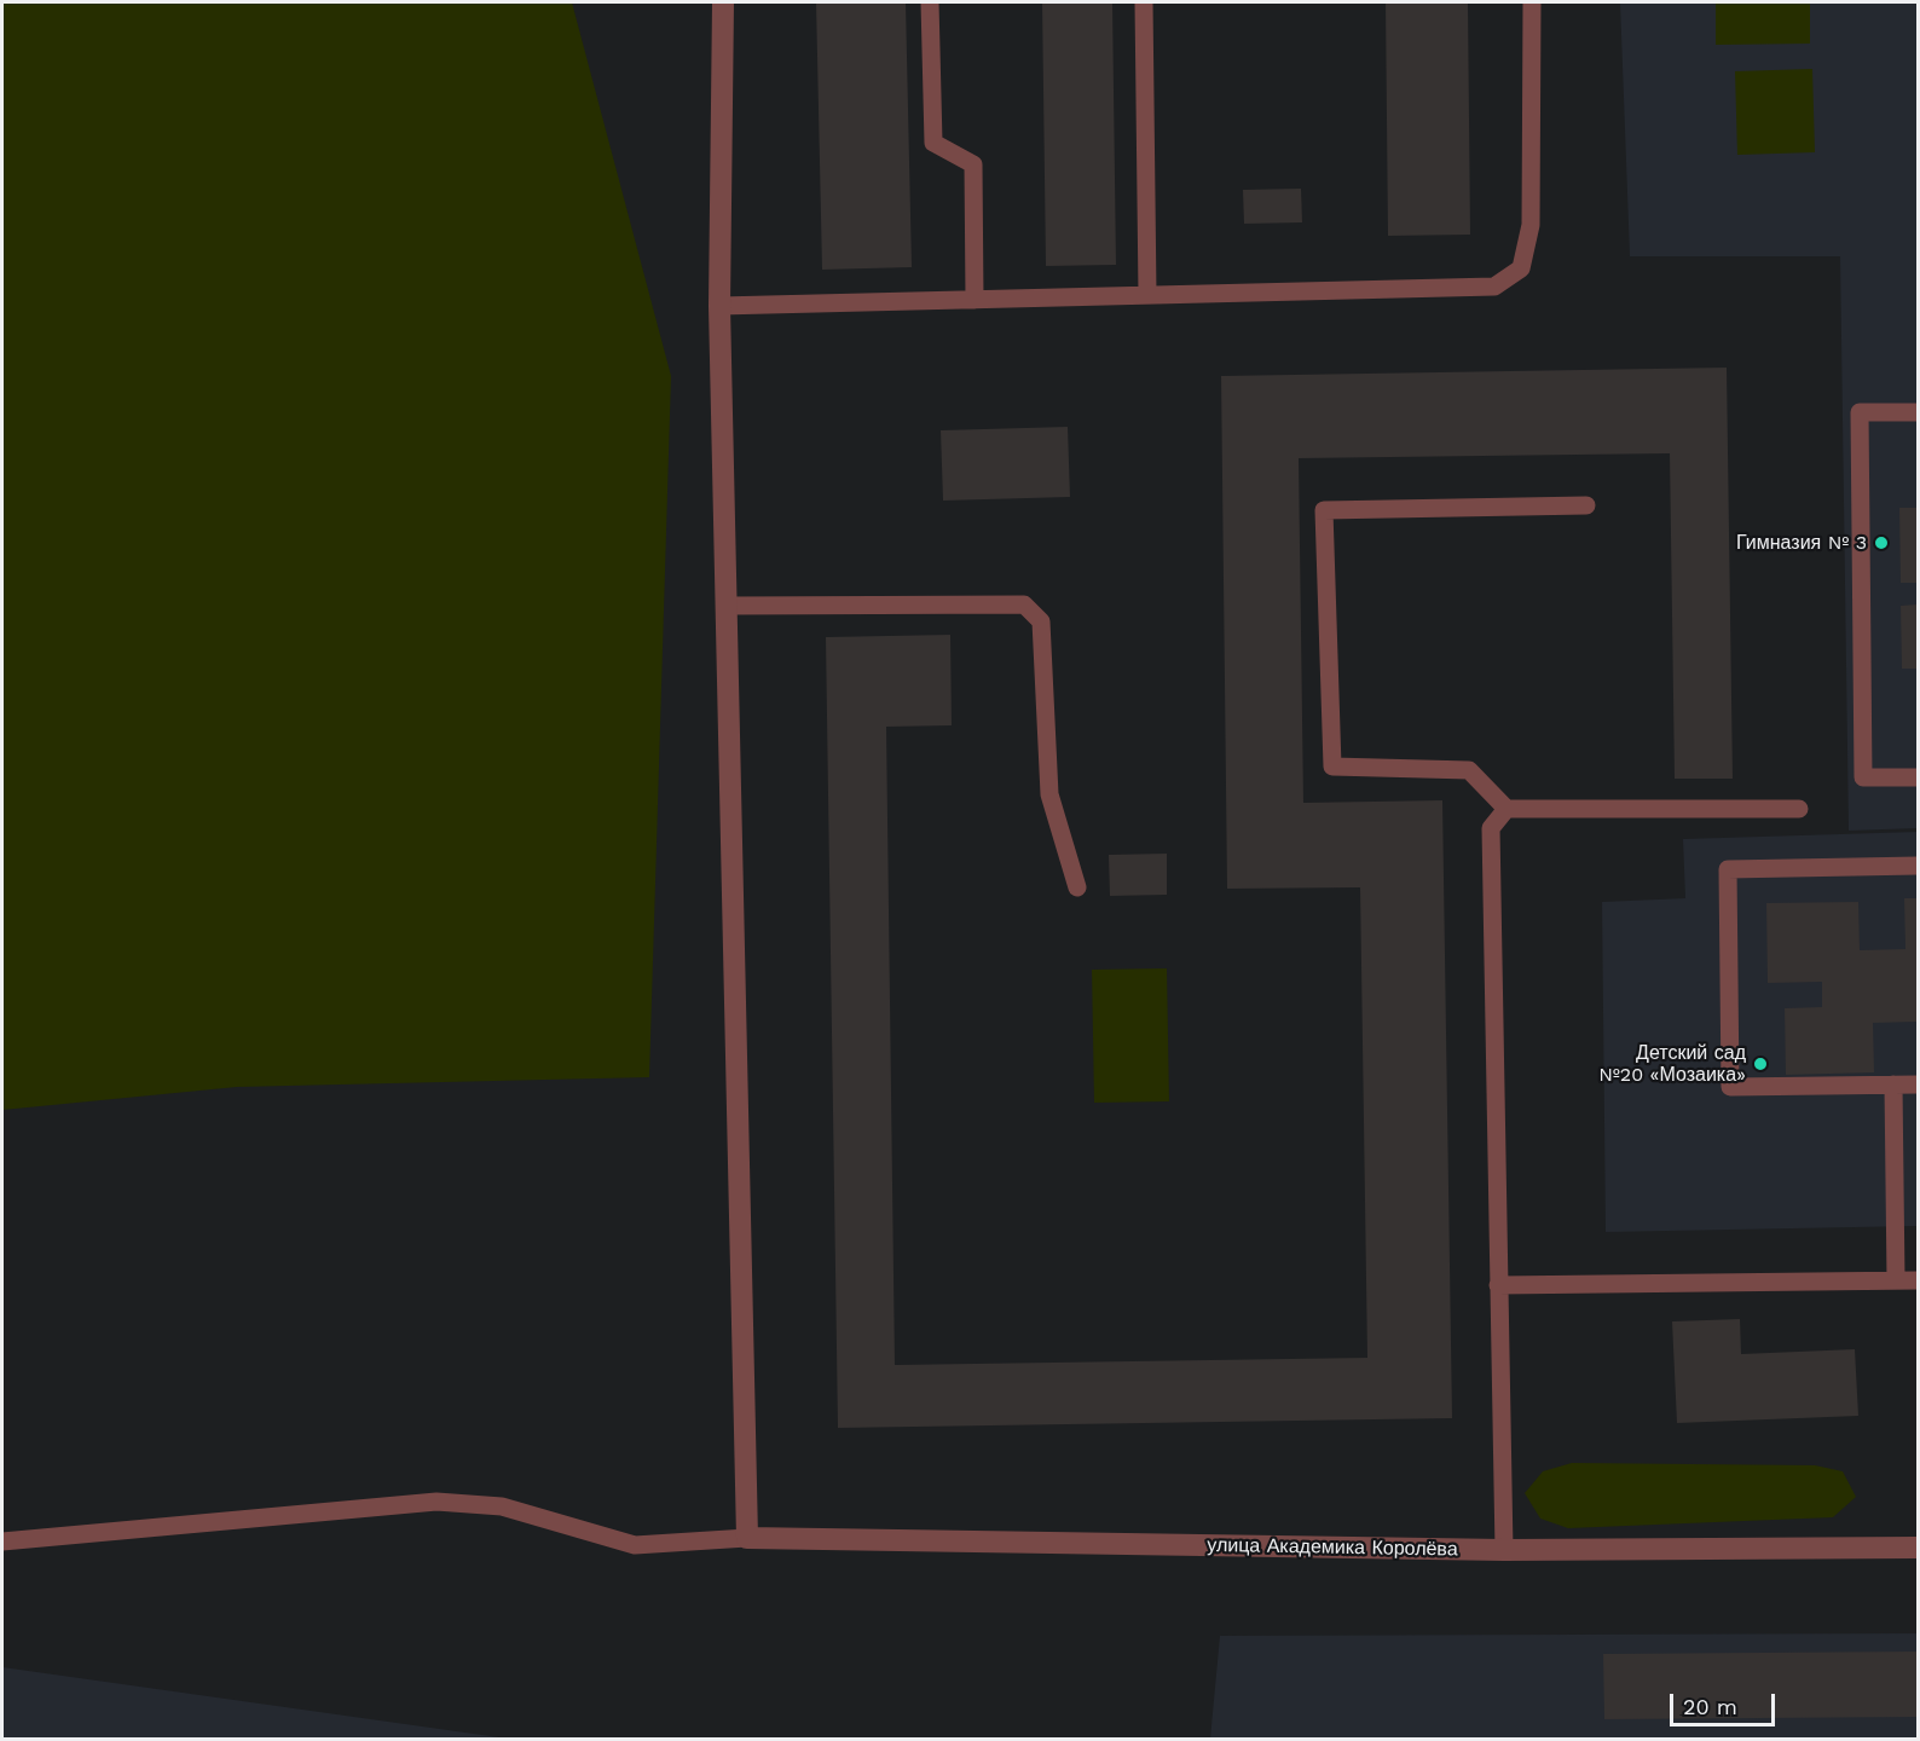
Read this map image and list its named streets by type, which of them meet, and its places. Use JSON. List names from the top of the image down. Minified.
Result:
{"streets":{"street":["улица Академика Королёва"]},"places":["Гимназия № 3","Детский сад №20 «Мозаика»"],"scale_bar":"20 m"}
